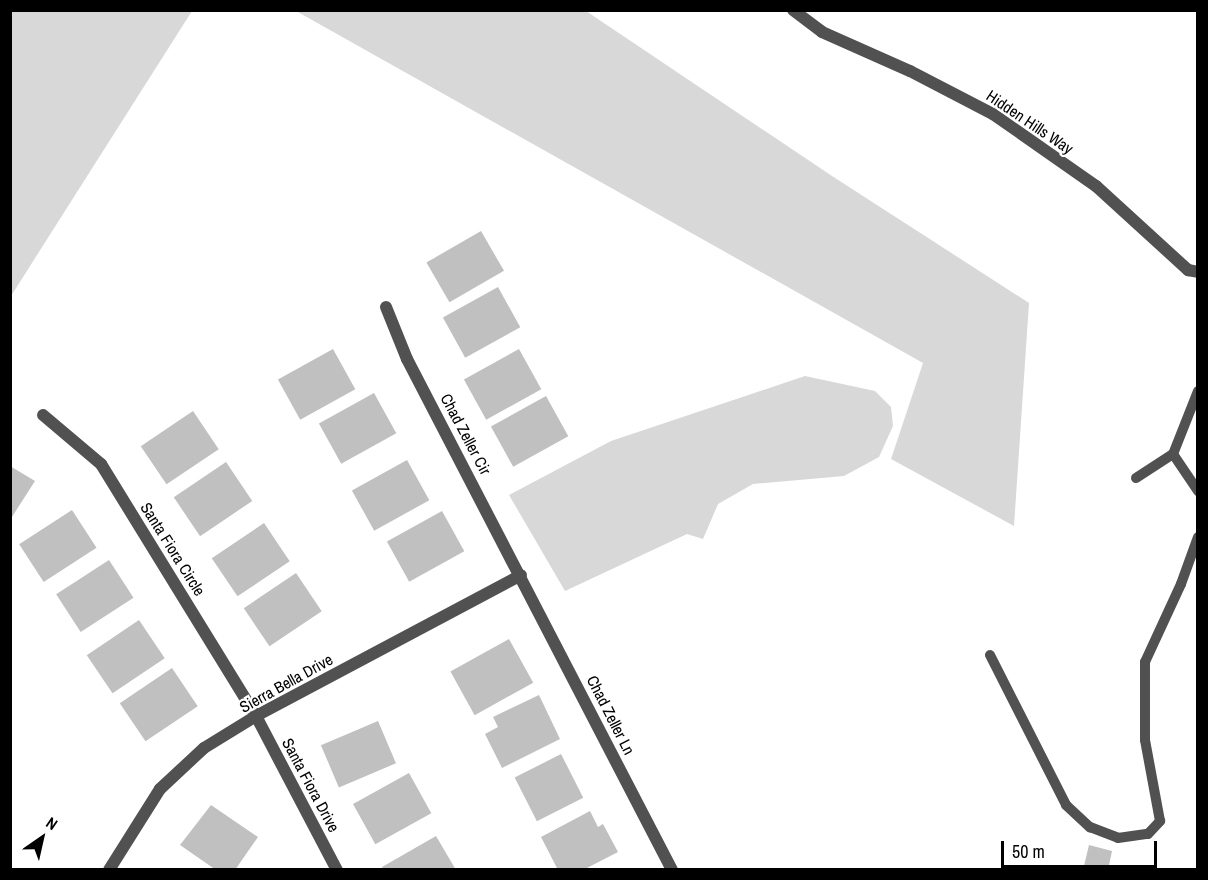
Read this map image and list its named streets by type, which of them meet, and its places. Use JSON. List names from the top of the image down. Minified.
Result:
{"streets":{"street":["Hidden Hills Way","Chad Zeller Cir","Santa Fiora Circle","Sierra Bella Drive","Chad Zeller Ln","Santa Fiora Drive"]},"crossings":[["Chad Zeller Cir","Sierra Bella Drive"],["Chad Zeller Cir","Chad Zeller Ln"],["Santa Fiora Circle","Sierra Bella Drive"],["Santa Fiora Circle","Santa Fiora Drive"],["Sierra Bella Drive","Chad Zeller Ln"],["Sierra Bella Drive","Santa Fiora Drive"]],"scale_bar":"50 m","north":"top right"}
